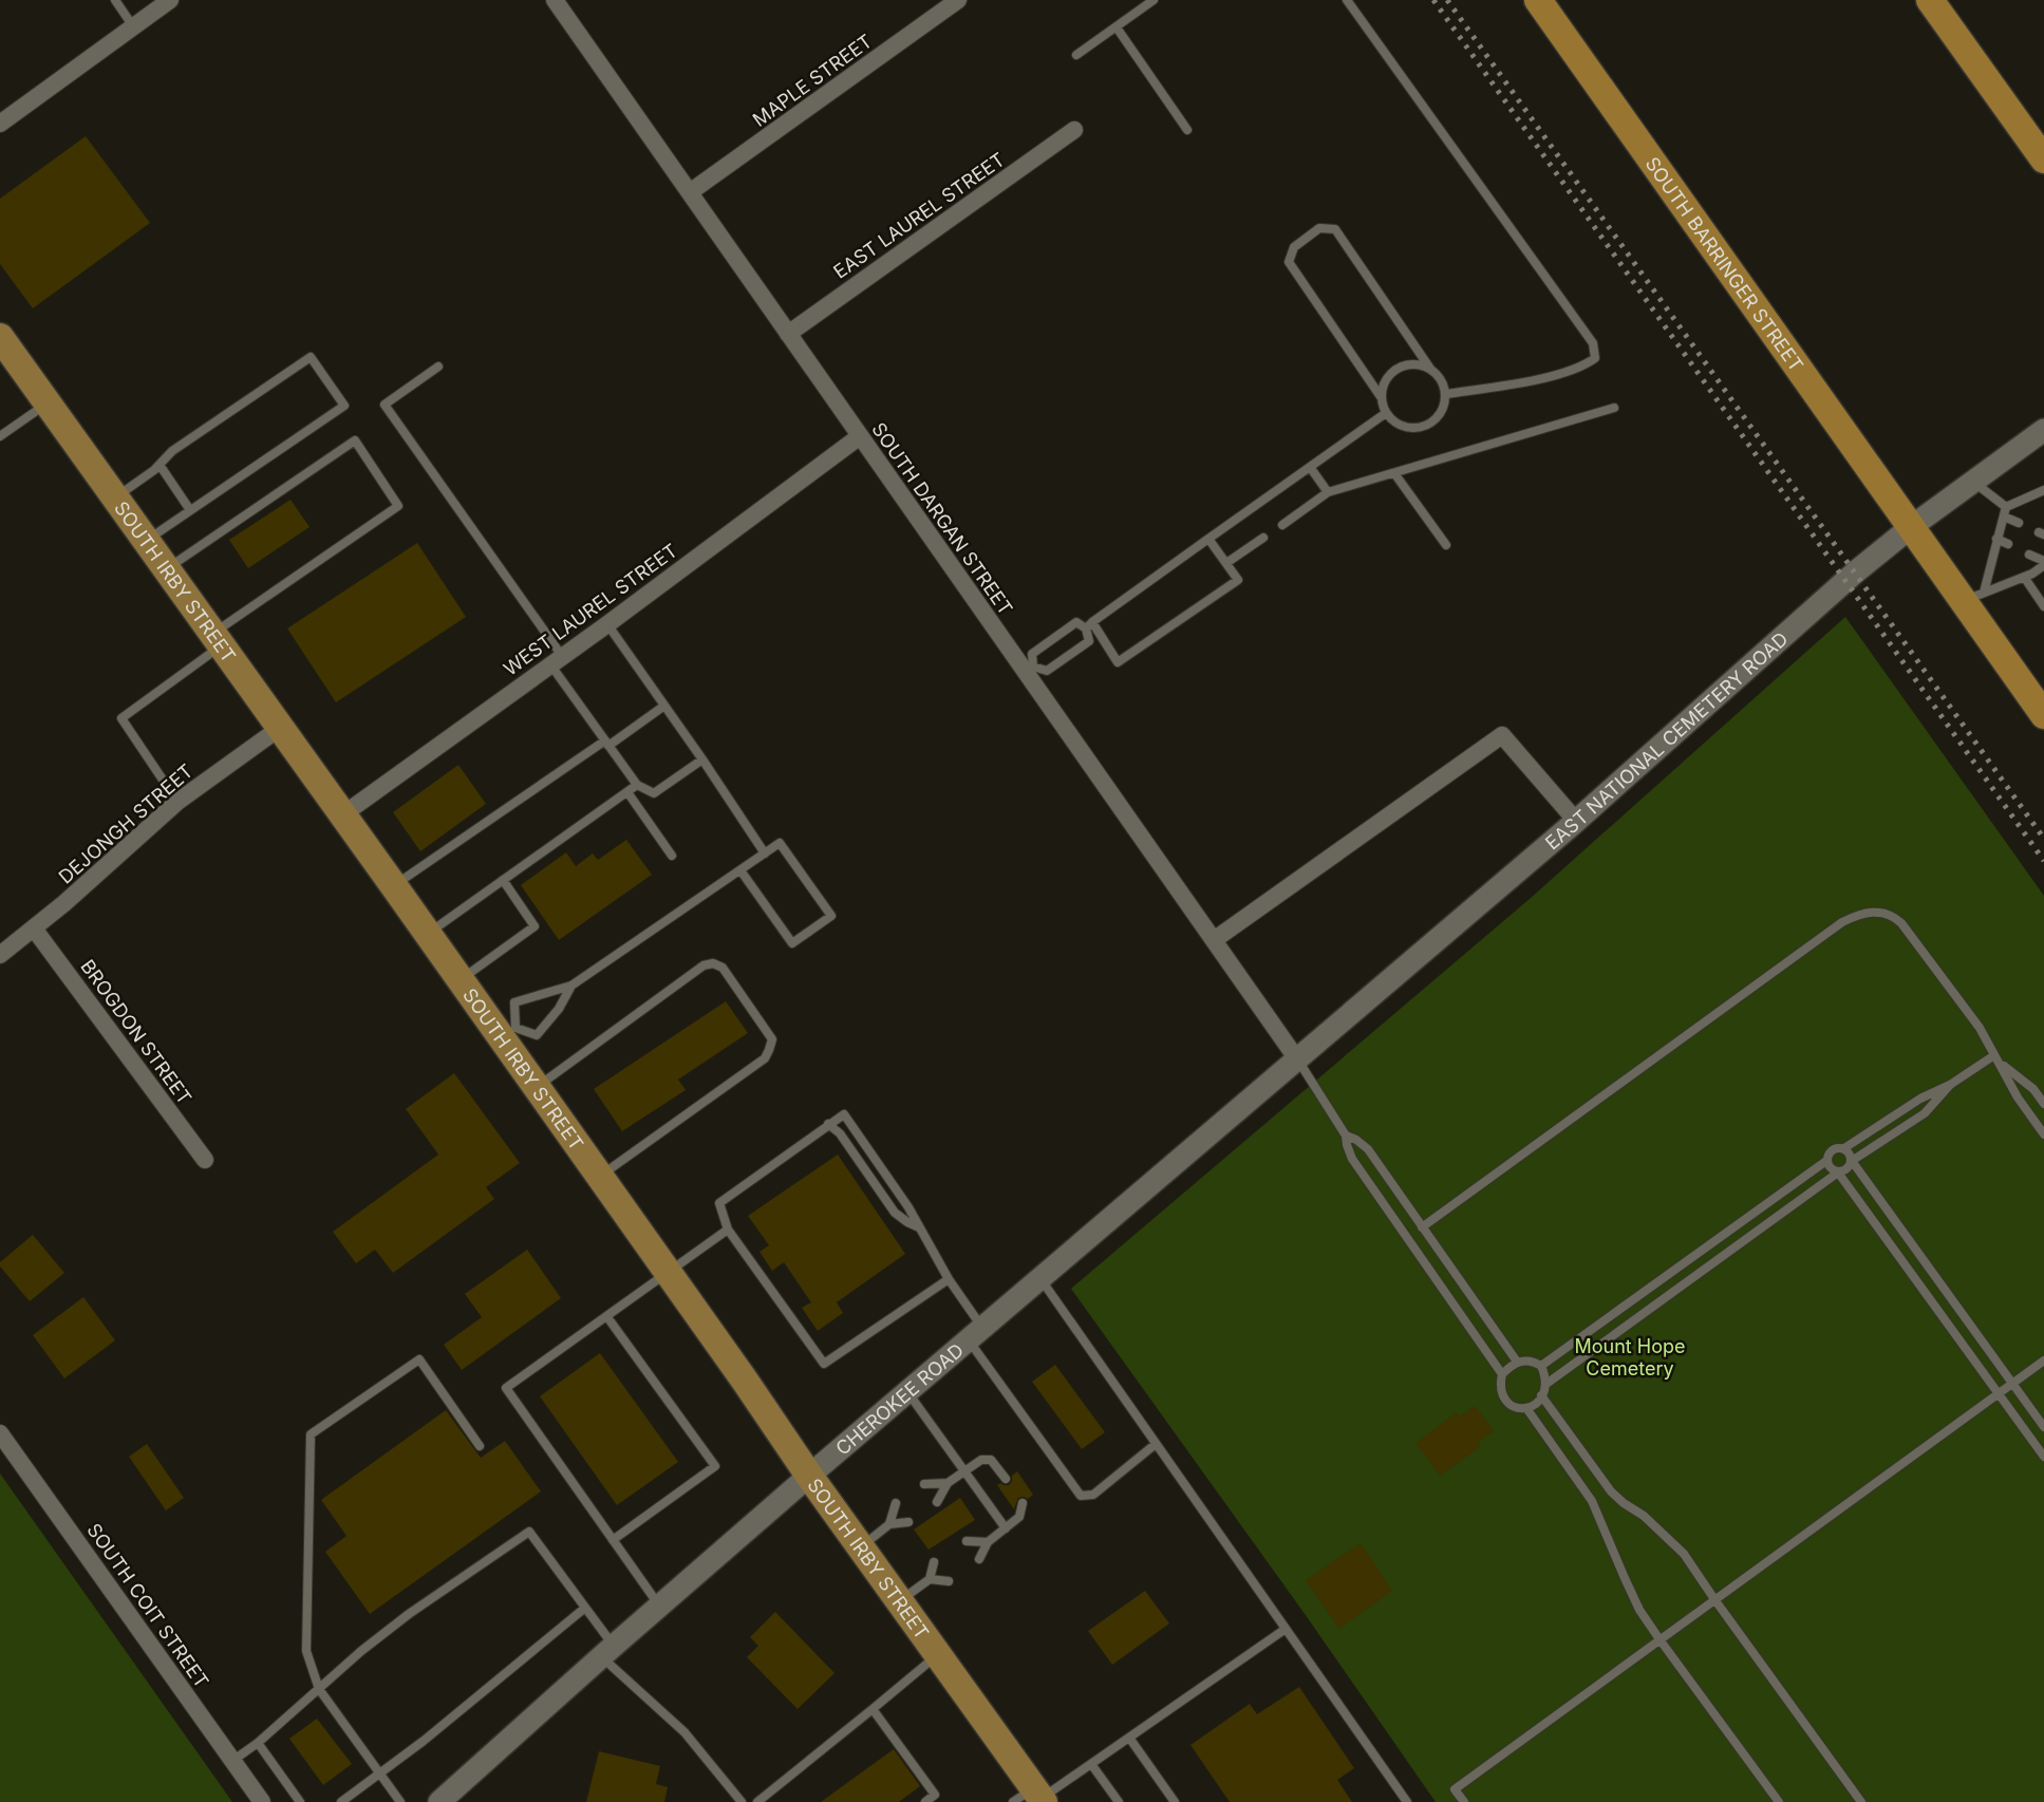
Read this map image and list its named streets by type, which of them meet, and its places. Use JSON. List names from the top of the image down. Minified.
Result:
{"streets":{"highway":["SOUTH BARRINGER STREET"],"main road":["SOUTH IRBY STREET"],"street":["MAPLE STREET","EAST LAUREL STREET","SOUTH DARGAN STREET","WEST LAUREL STREET","EAST NATIONAL CEMETERY ROAD","DEJONGH STREET","BROGDON STREET","CHEROKEE ROAD","SOUTH COIT STREET"]},"crossings":[["MAPLE STREET","SOUTH DARGAN STREET"],["EAST LAUREL STREET","SOUTH DARGAN STREET"],["SOUTH BARRINGER STREET","EAST NATIONAL CEMETERY ROAD"],["SOUTH DARGAN STREET","WEST LAUREL STREET"],["SOUTH DARGAN STREET","EAST NATIONAL CEMETERY ROAD"],["SOUTH DARGAN STREET","CHEROKEE ROAD"],["SOUTH IRBY STREET","WEST LAUREL STREET"],["SOUTH IRBY STREET","DEJONGH STREET"],["SOUTH IRBY STREET","CHEROKEE ROAD"],["EAST NATIONAL CEMETERY ROAD","CHEROKEE ROAD"],["DEJONGH STREET","BROGDON STREET"]],"parks":["Mount Hope Cemetery"]}
